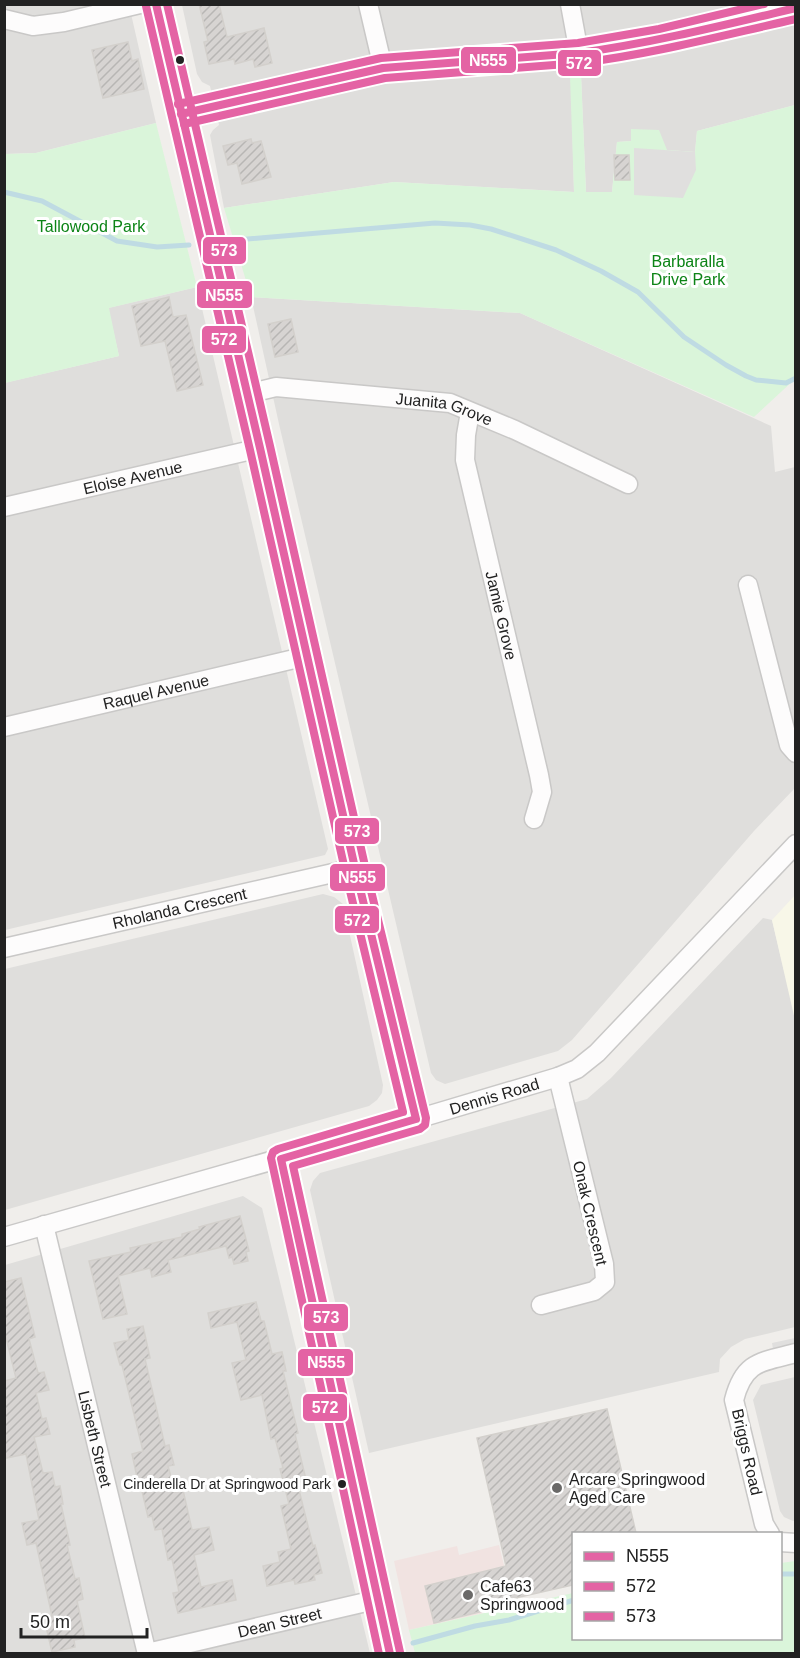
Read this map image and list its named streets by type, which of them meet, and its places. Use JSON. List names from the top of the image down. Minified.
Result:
{"streets":{"street":["Juanita Grove","Eloise Avenue","Jamie Grove","Raquel Avenue","Rholanda Crescent","Dennis Road","Onak Crescent","Lisbeth Street","Briggs Road","Dean Street"]},"crossings":[["Juanita Grove","Jamie Grove"],["Dennis Road","Onak Crescent"],["Dennis Road","Lisbeth Street"],["Lisbeth Street","Dean Street"]],"parks":["Tallowood Park","Barbaralla Drive Park"],"places":["Cinderella Dr at Springwood Park","Arcare Springwood Aged Care","Cafe63 Springwood"],"lines":["transit line N555","transit line 573","transit line 572"],"legend":["N555","572","573"],"scale_bar":"50 m"}
